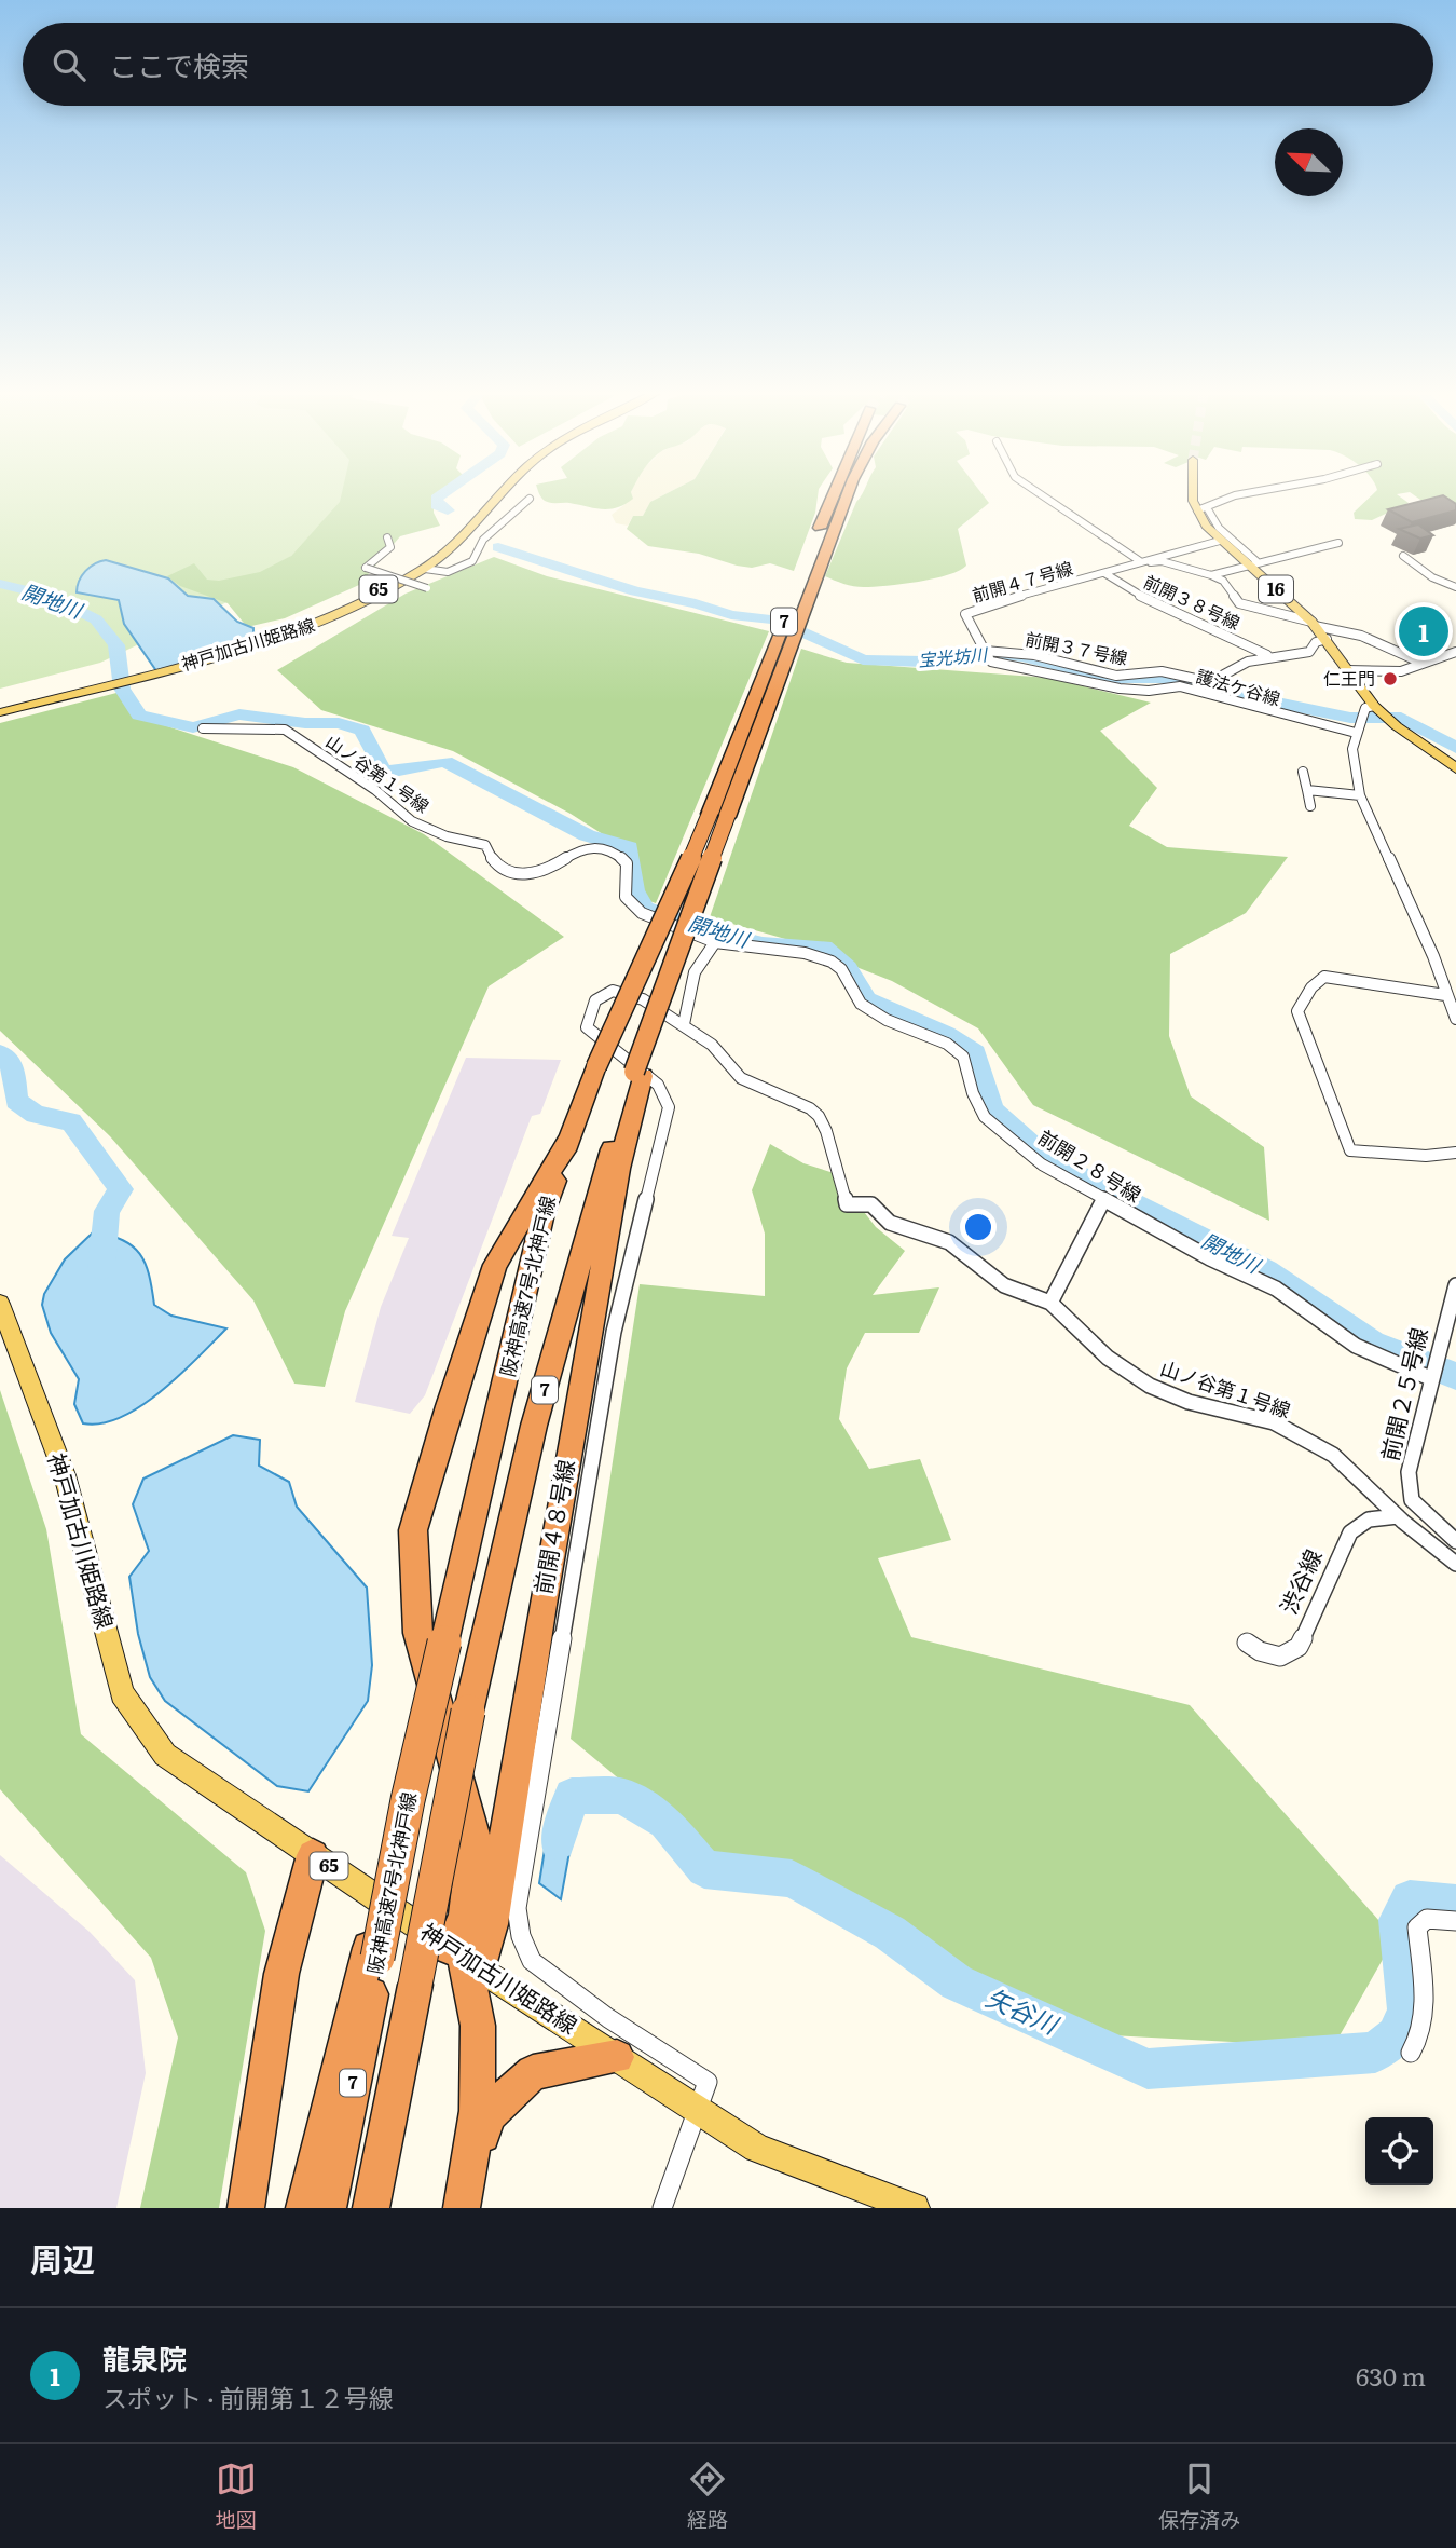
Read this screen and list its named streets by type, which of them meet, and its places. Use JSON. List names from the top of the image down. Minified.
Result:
{"streets":{"highway":["7","阪神高速7号北神戸線"],"main road":["65","16","神戸加古川姫路線"],"street":["前開４７号線","前開３８号線","前開３７号線","護法ケ谷線","山ノ谷第１号線","前開２８号線","前開２５号線","前開４８号線","渋谷線"]},"crossings":[["前開４７号線","16"],["前開４７号線","前開３８号線"],["前開４７号線","前開３７号線"],["16","前開３７号線"],["前開３８号線","前開３７号線"],["神戸加古川姫路線","前開４８号線"],["山ノ谷第１号線","前開２８号線"],["山ノ谷第１号線","前開４８号線"],["山ノ谷第１号線","渋谷線"],["前開２８号線","前開２５号線"]],"water":["開地川","宝光坊川","矢谷川"],"places":["仁王門"],"north":"top left","page":{"search":"ここで検索","pins":"1","heading":"周辺","list":[{"mark":"1","name":"龍泉院","note":"スポット · 前開第１２号線","value":"630 m"}],"nav":["地図","経路","保存済み"]}}
